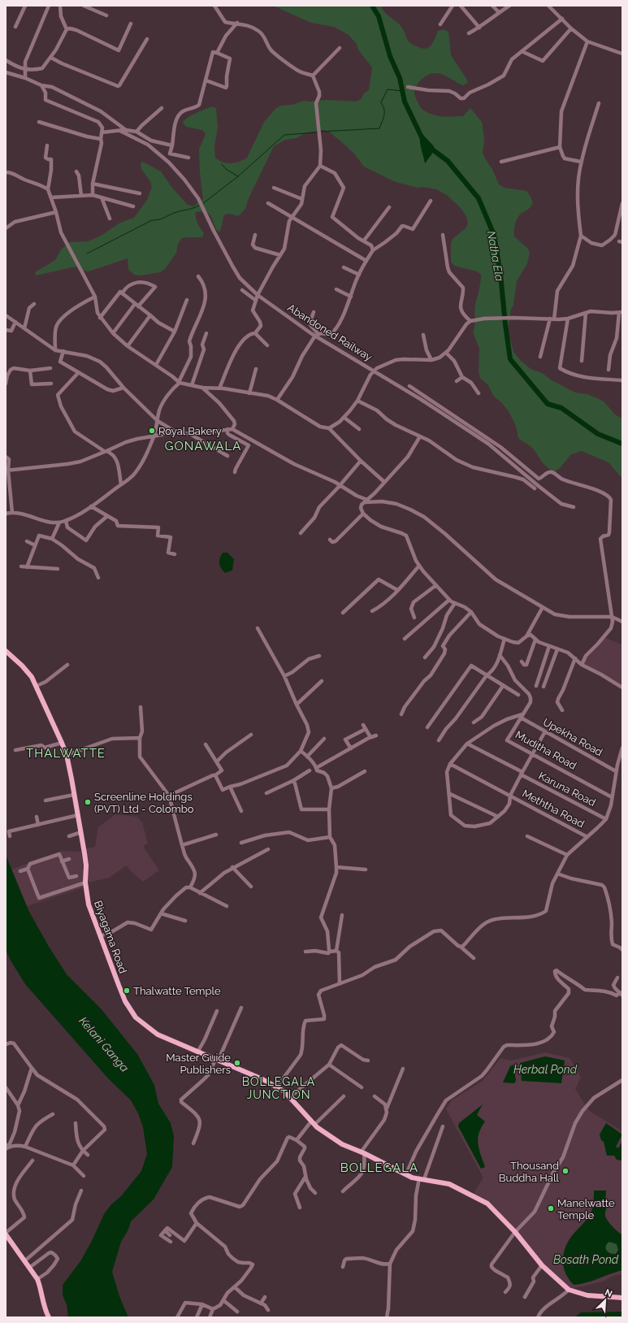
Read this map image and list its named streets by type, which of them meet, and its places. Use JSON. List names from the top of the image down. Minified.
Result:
{"streets":{"main road":["Biyagama Road"],"street":["Abandoned Railway","Upekha Road","Muditha Road","Karuna Road","Meththa Road"]},"crossings":[["Upekha Road","Muditha Road"]],"districts":["GONAWALA","THALWATTE","BOLLEGALA JUNCTION","BOLLEGALA"],"water":["Natha Ela","Kelani Ganga","Herbal Pond","Bosath Pond"],"places":["Royal Bakery","Screenline Holdings (PVT) Ltd - Colombo","Thalwatte Temple","Master Guide Publishers","Thousand Buddha Hall","Manelwatte Temple"],"north":"top right"}
